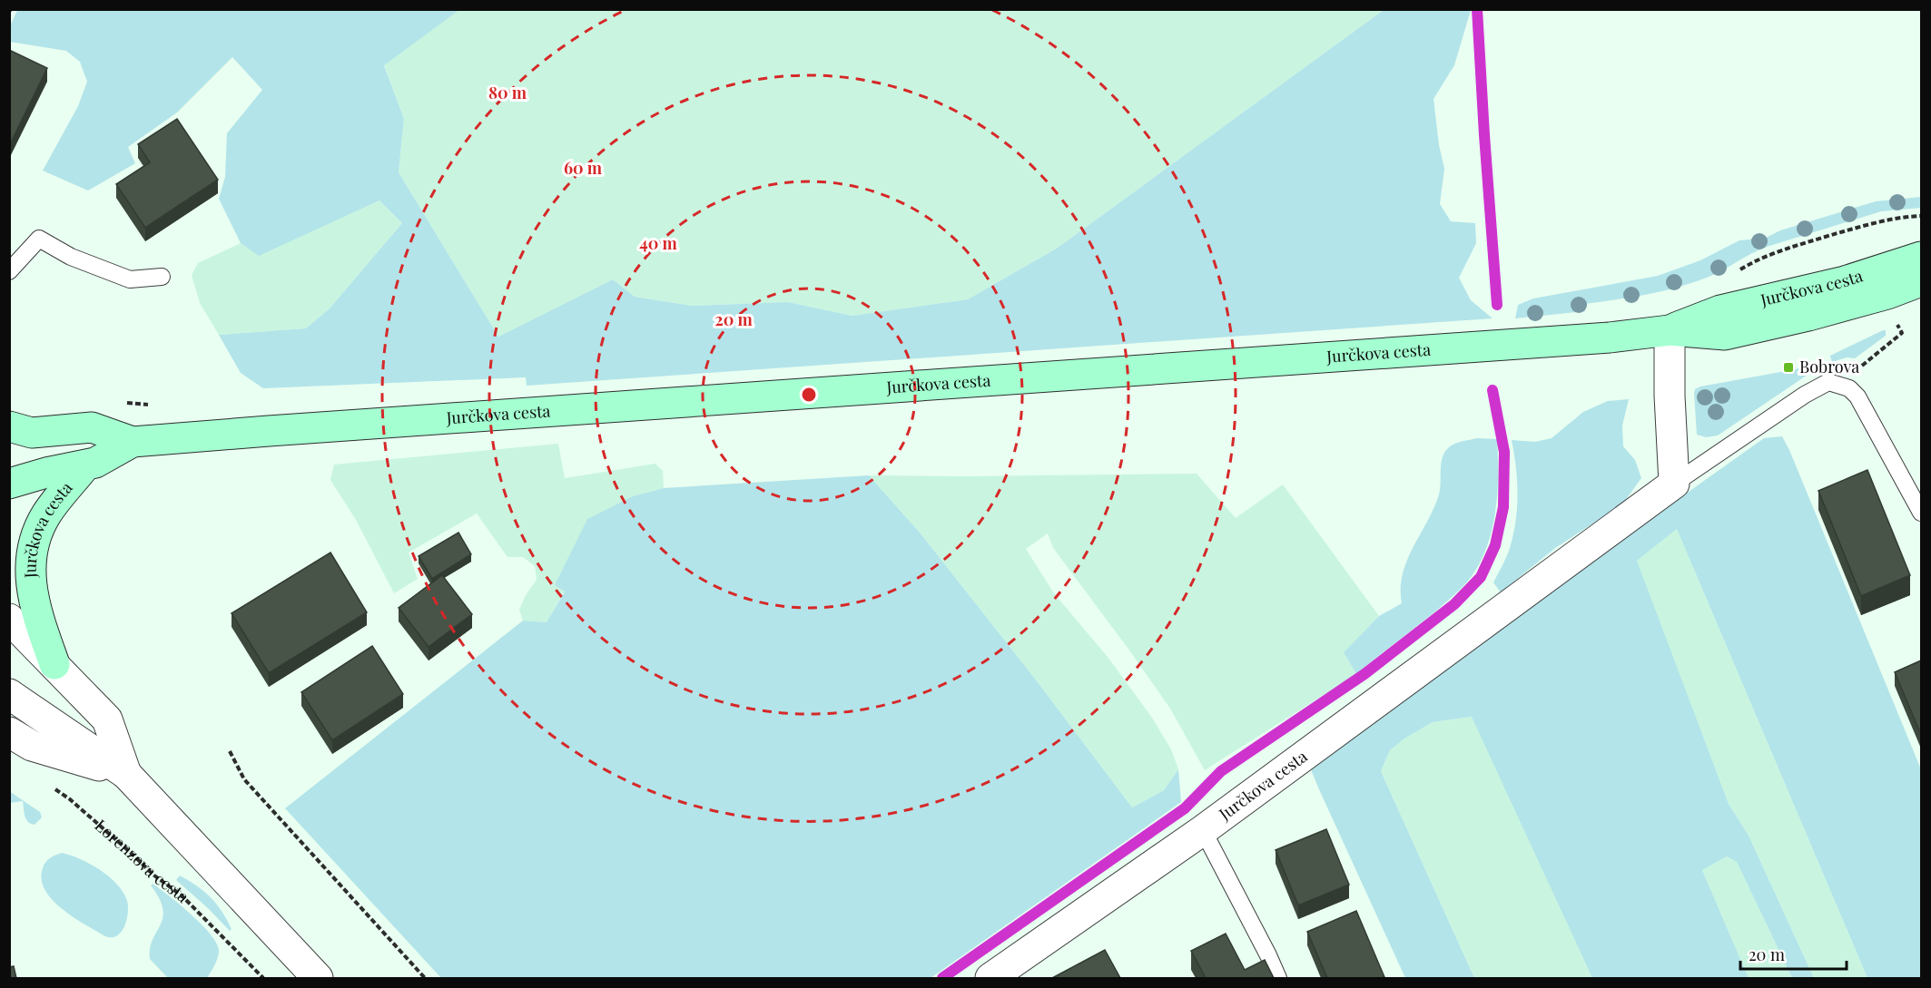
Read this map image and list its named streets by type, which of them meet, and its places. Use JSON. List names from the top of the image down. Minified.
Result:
{"streets":{"main road":["Jurčkova cesta"],"path":["Lorenzova cesta"]},"places":{"transit":["Bobrova"]},"scale_bar":"20 m","rings":["80 m","60 m","40 m","20 m"]}
